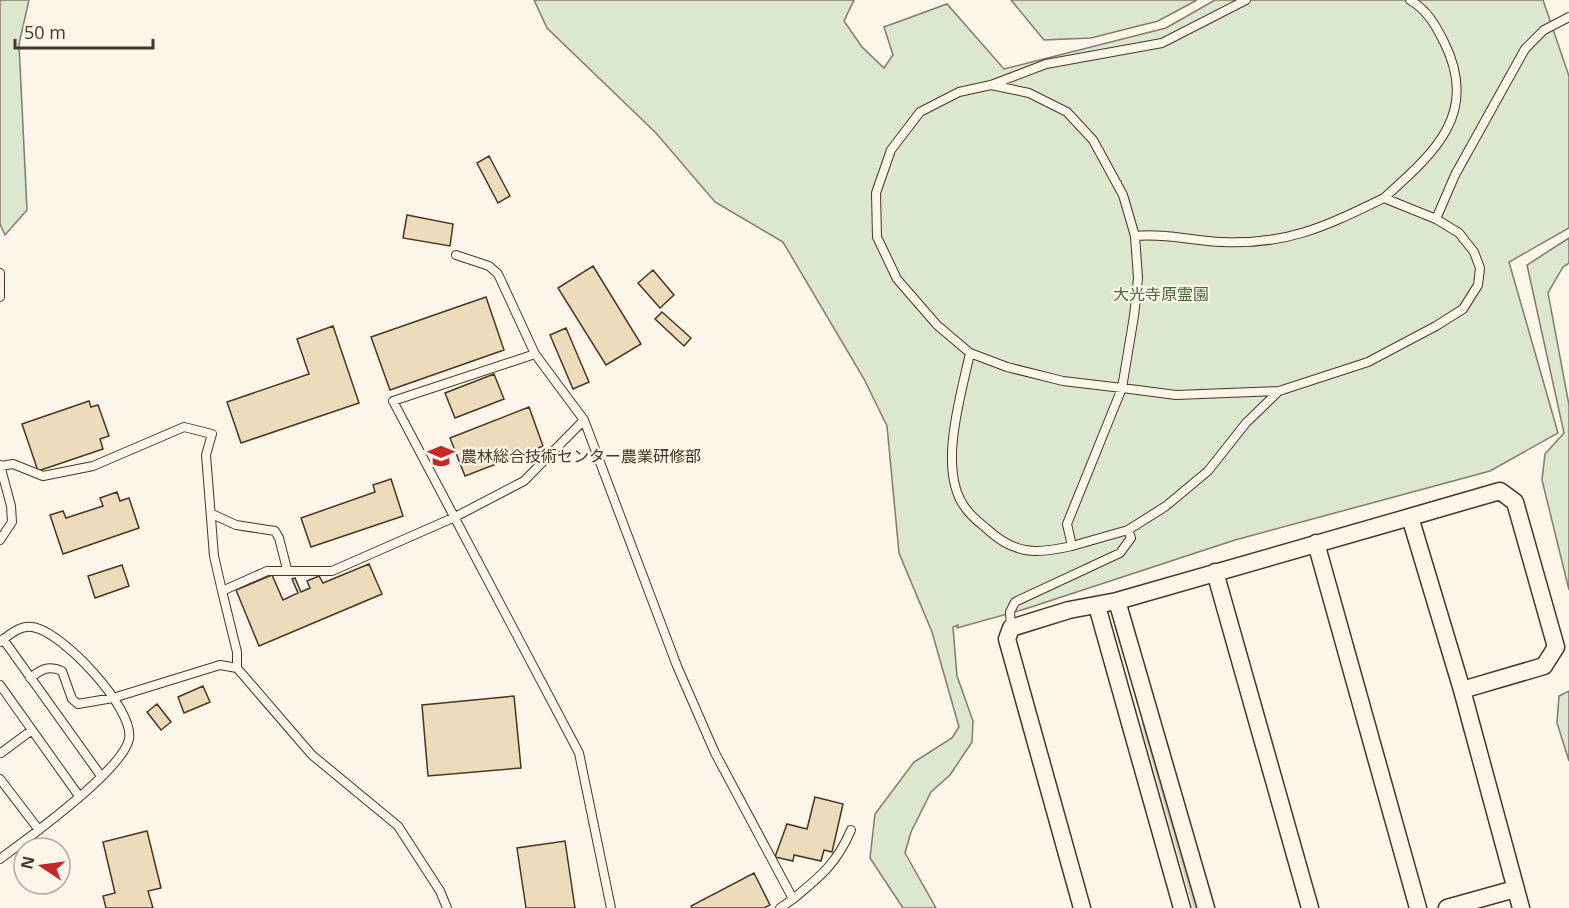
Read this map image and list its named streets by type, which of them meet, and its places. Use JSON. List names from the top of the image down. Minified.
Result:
{"parks":["大光寺原霊園"],"places":{"school or university":["農林総合技術センター農業研修部"]},"scale_bar":"50 m","north":"left"}
